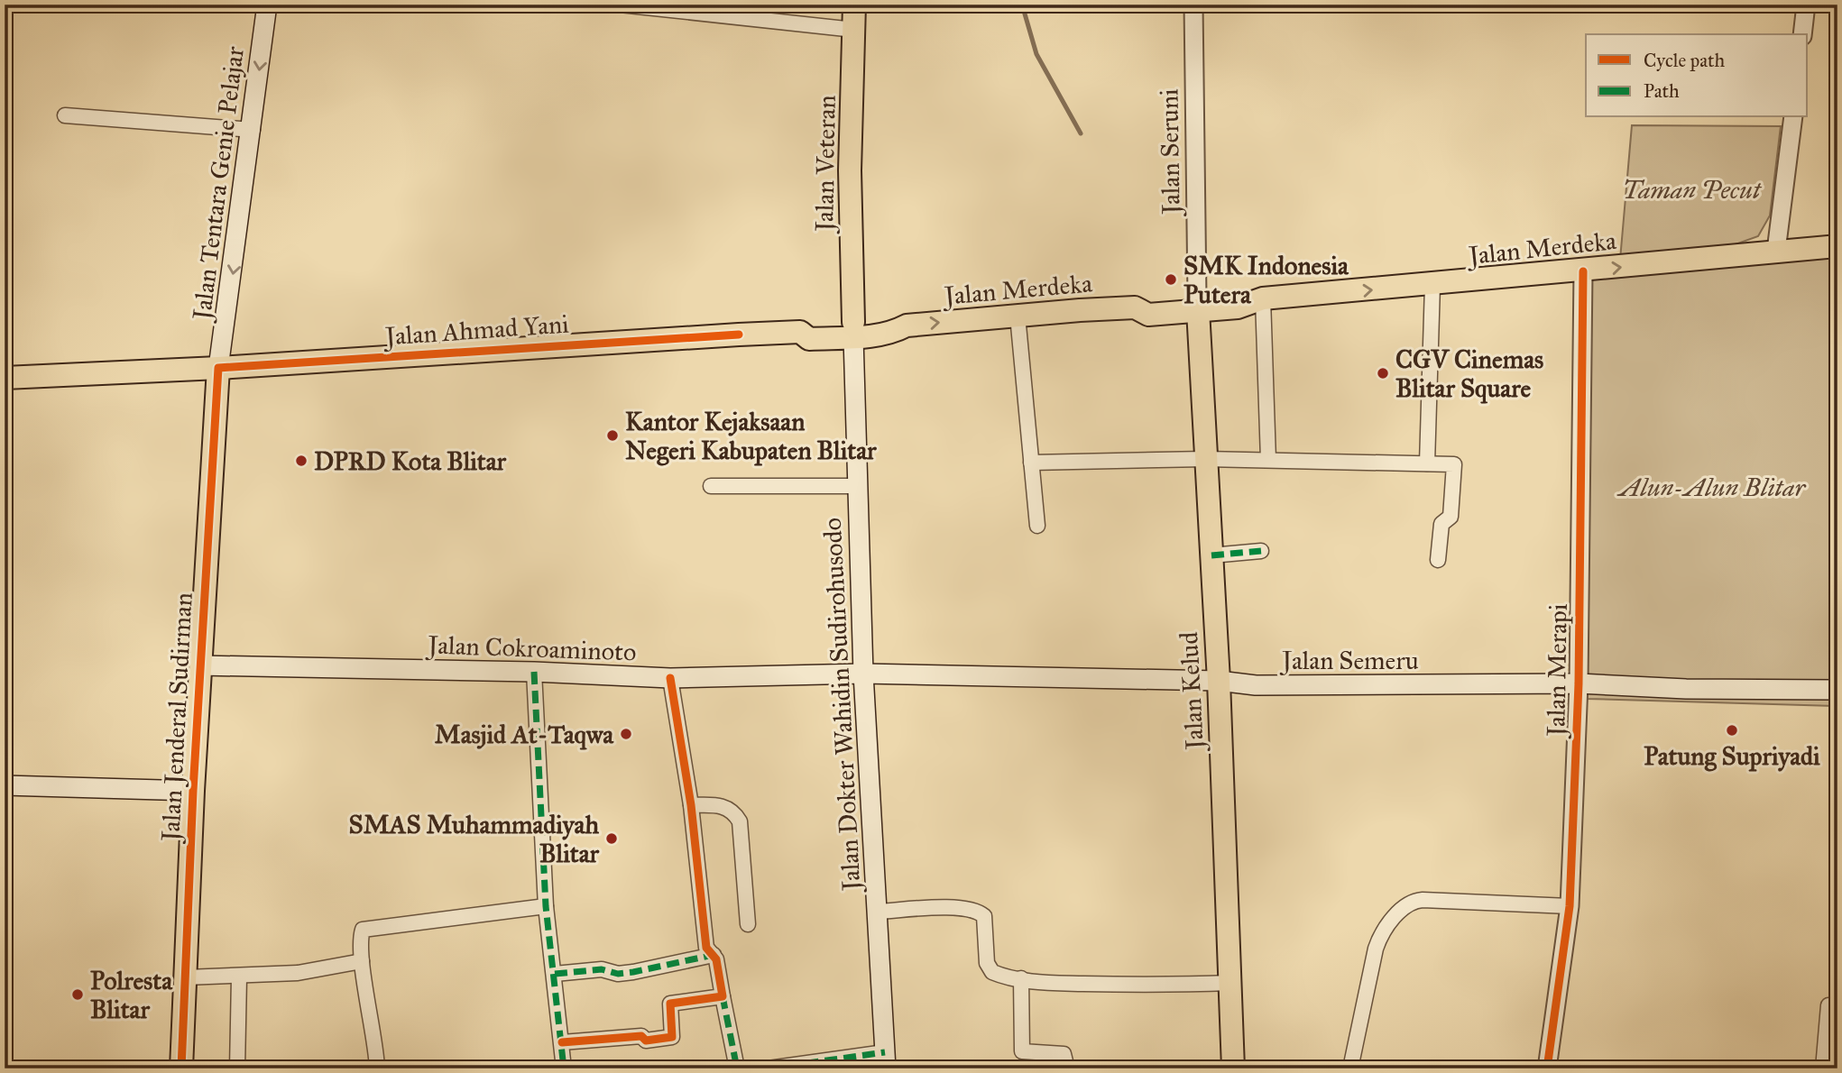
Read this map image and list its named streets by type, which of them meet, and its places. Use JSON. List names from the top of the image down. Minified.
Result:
{"streets":{"main road":["Jalan Veteran","Jalan Tentara Genie Pelajar","Jalan Merdeka","Jalan Ahmad Yani","Jalan Cokroaminoto","Jalan Semeru","Jalan Kelud","Jalan Dokter Wahidin Sudirohusodo","Jalan Jenderal Sudirman"],"street":["Jalan Seruni","Jalan Merapi"]},"crossings":[["Jalan Seruni","Jalan Merdeka"],["Jalan Seruni","Jalan Kelud"],["Jalan Veteran","Jalan Merdeka"],["Jalan Veteran","Jalan Ahmad Yani"],["Jalan Veteran","Jalan Dokter Wahidin Sudirohusodo"],["Jalan Tentara Genie Pelajar","Jalan Ahmad Yani"],["Jalan Tentara Genie Pelajar","Jalan Jenderal Sudirman"],["Jalan Merdeka","Jalan Ahmad Yani"],["Jalan Merdeka","Jalan Merapi"],["Jalan Merdeka","Jalan Kelud"],["Jalan Merdeka","Jalan Dokter Wahidin Sudirohusodo"],["Jalan Ahmad Yani","Jalan Dokter Wahidin Sudirohusodo"],["Jalan Ahmad Yani","Jalan Jenderal Sudirman"],["Jalan Cokroaminoto","Jalan Semeru"],["Jalan Cokroaminoto","Jalan Dokter Wahidin Sudirohusodo"],["Jalan Cokroaminoto","Jalan Jenderal Sudirman"],["Jalan Semeru","Jalan Merapi"],["Jalan Semeru","Jalan Kelud"],["Jalan Semeru","Jalan Dokter Wahidin Sudirohusodo"]],"one_way":["Jalan Tentara Genie Pelajar","Jalan Merdeka"],"parks":["Taman Pecut","Alun-Alun Blitar"],"places":["SMK Indonesia Putera","CGV Cinemas Blitar Square","Kantor Kejaksaan Negeri Kabupaten Blitar","DPRD Kota Blitar","Patung Supriyadi","Masjid At-Taqwa","SMAS Muhammadiyah Blitar","Polresta Blitar"],"legend":["Cycle path","Path"]}
